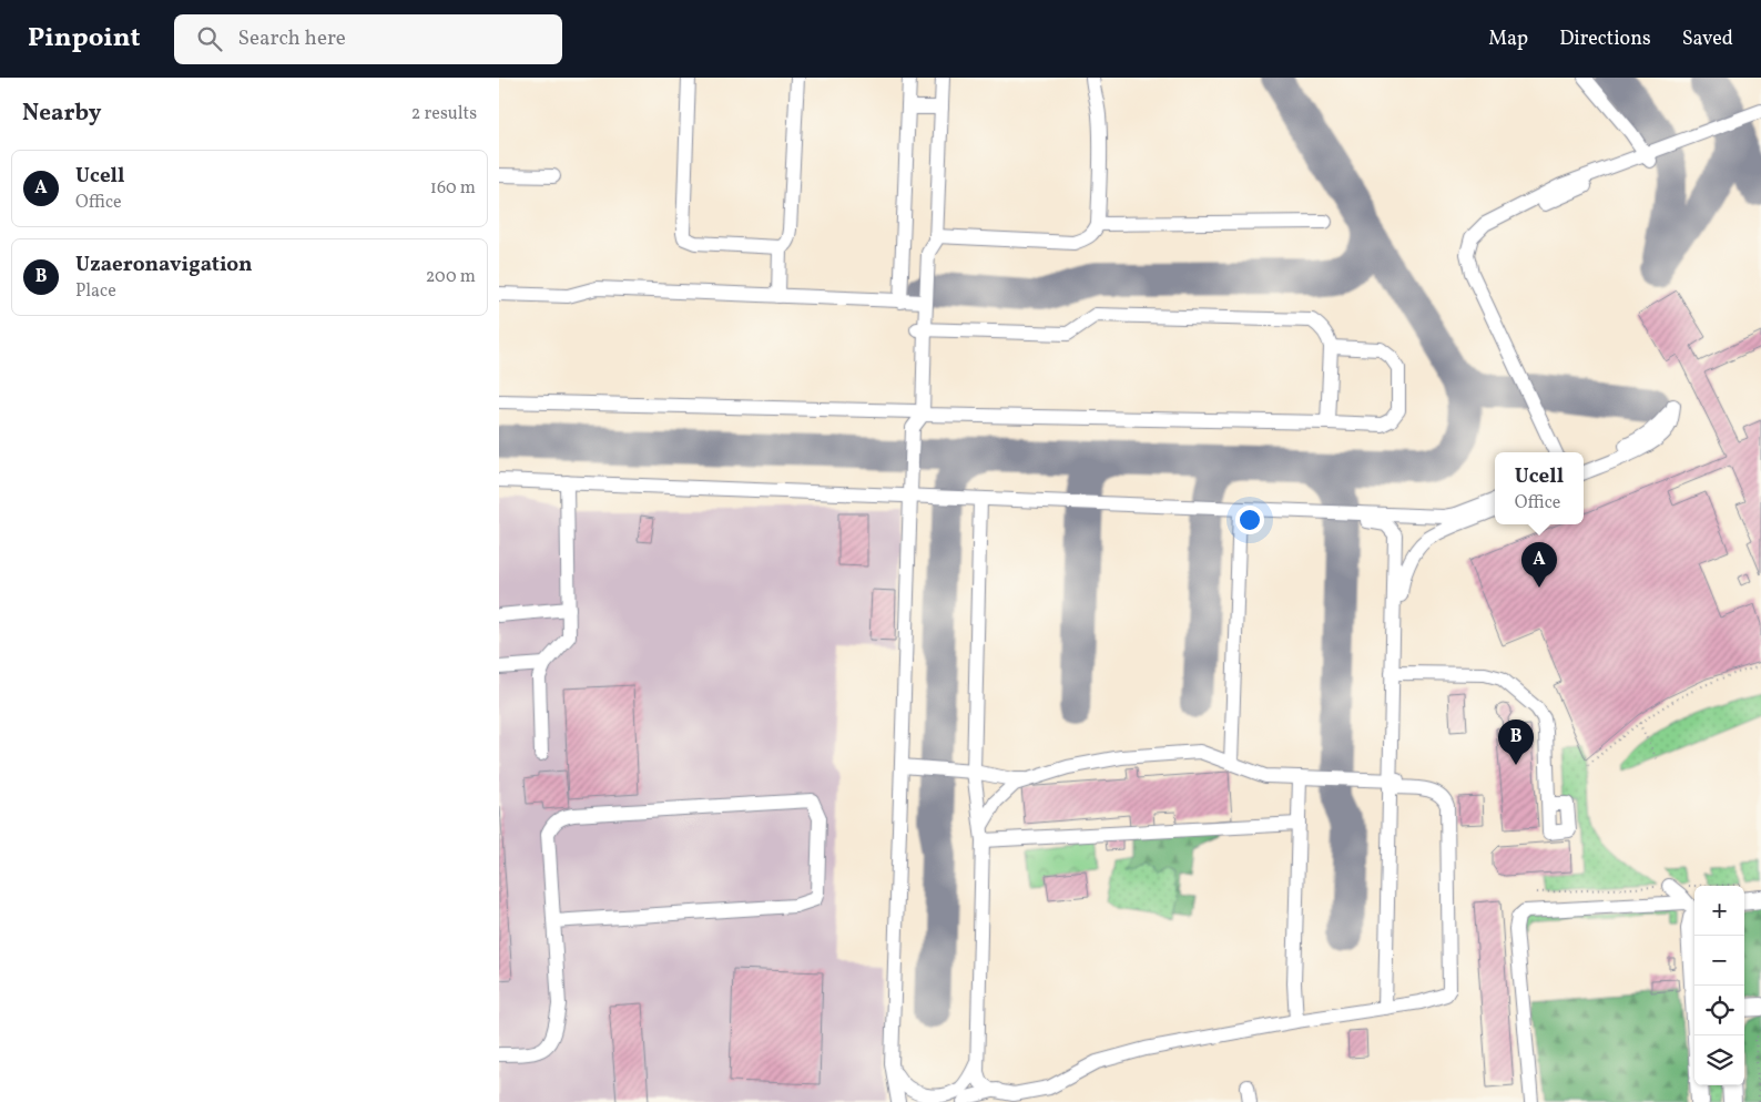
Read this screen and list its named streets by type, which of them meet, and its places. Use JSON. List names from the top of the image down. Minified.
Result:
{"page":{"header":"Pinpoint","search":"Search here","nav":["Map","Directions","Saved"],"heading":["Nearby","2 results"],"list":[{"mark":"A","name":"Ucell","note":"Office","value":"160 m"},{"mark":"B","name":"Uzaeronavigation","note":"Place","value":"200 m"}],"popup":["Ucell","Office"],"pins":["A","B"],"map_buttons":["+","−"]}}
